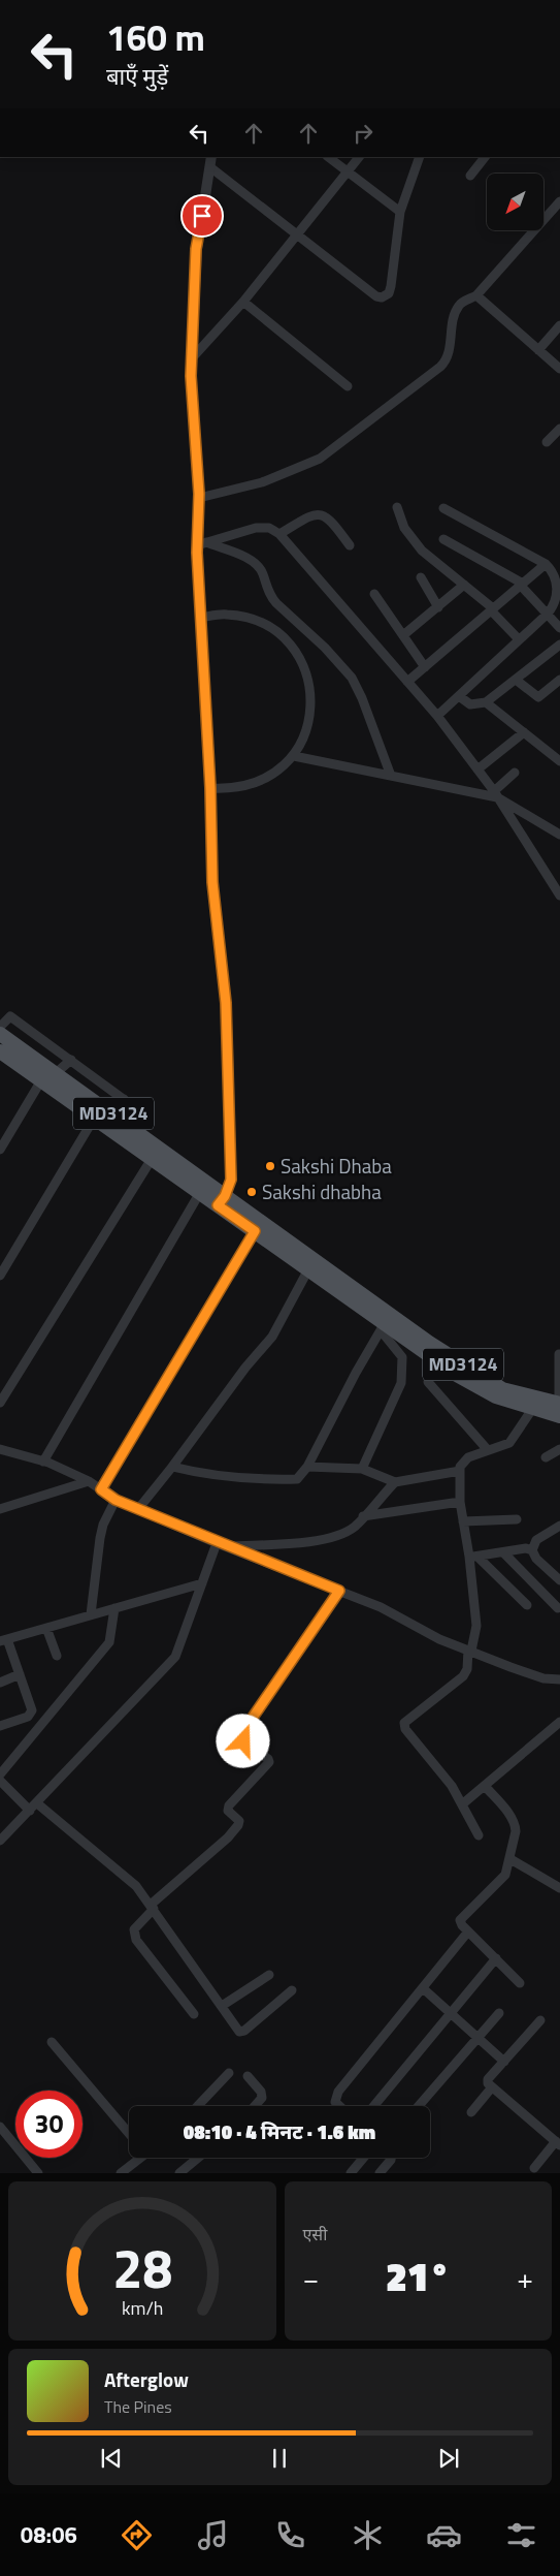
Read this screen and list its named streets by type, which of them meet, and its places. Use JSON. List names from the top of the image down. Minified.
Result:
{"streets":{"main road":["MD3124"]},"places":["Sakshi Dhaba","Sakshi dhabha"],"north":"bottom left","page":{"turn":["160 m","बाएँ मुड़ें"],"limit":"30","trip":"08:10 · 4 मिनट · 1.6 km","tile":"एसी","heat":["−","21°","+"],"song":["Afterglow","The Pines"],"tabs":"08:06","gauge":["28","km/h"]}}
